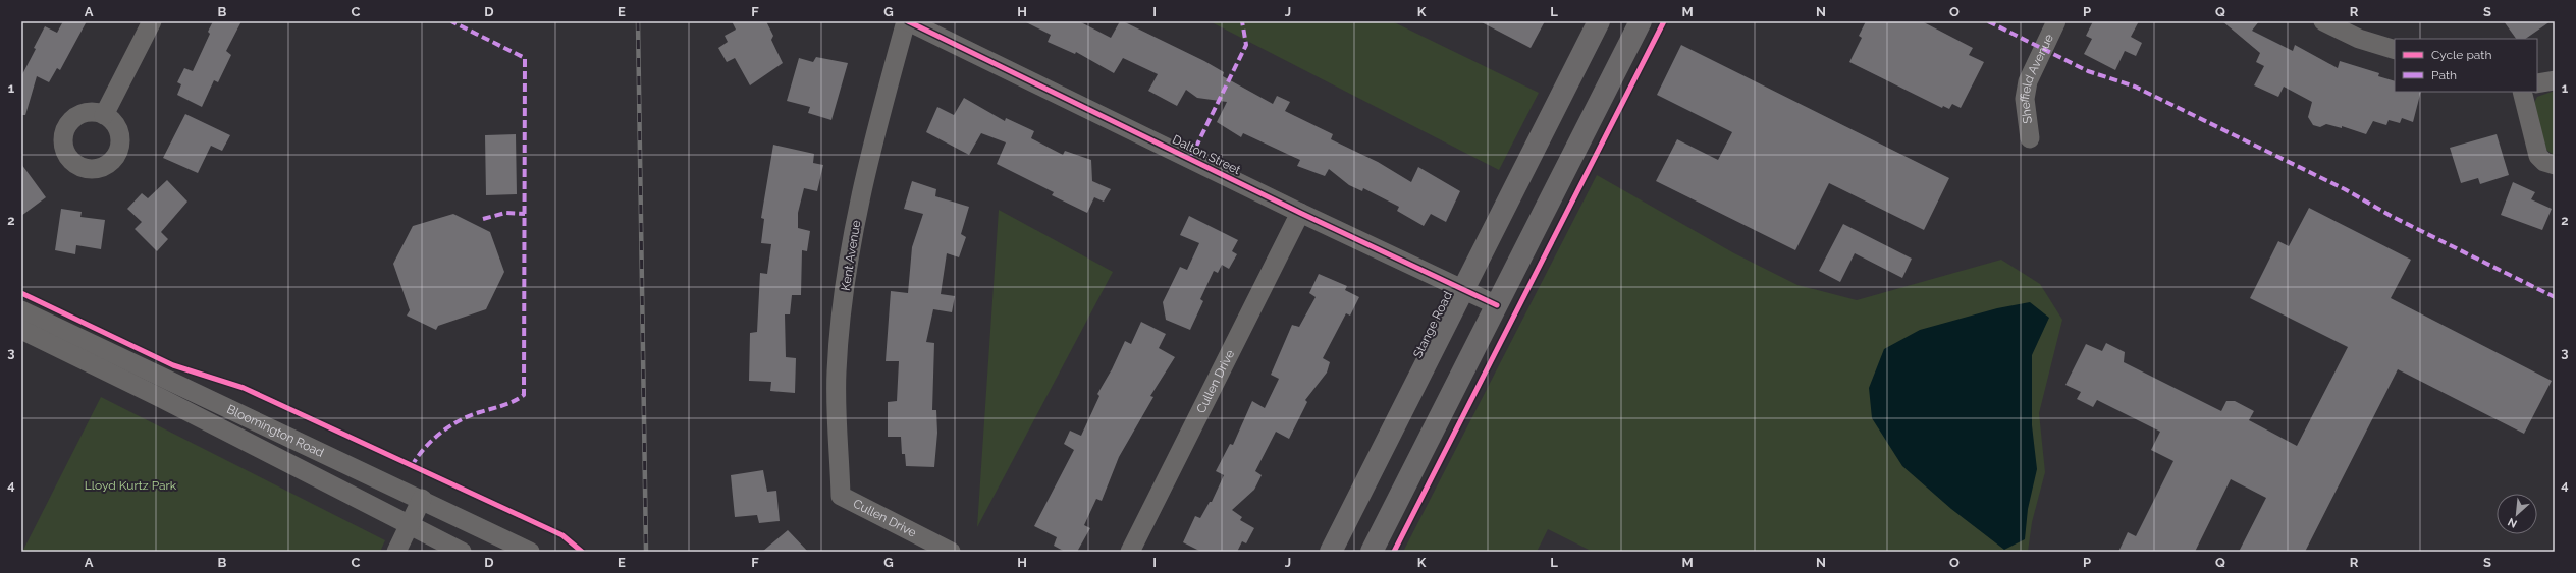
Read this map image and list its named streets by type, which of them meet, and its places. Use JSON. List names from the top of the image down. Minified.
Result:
{"streets":{"main road":["Stange Road"],"street":["Sheffield Avenue","Dalton Street","Kent Avenue","Cullen Drive","Bloomington Road"]},"crossings":[["Dalton Street","Kent Avenue"],["Dalton Street","Stange Road"],["Dalton Street","Cullen Drive"],["Kent Avenue","Cullen Drive"]],"parks":["Lloyd Kurtz Park"],"legend":["Cycle path","Path"],"north":"bottom left","grid":{"columns":["A","B","C","D","E","F","G","H","I","J","K","L","M","N","O","P","Q","R","S"],"rows":["1","2","3","4"]}}
